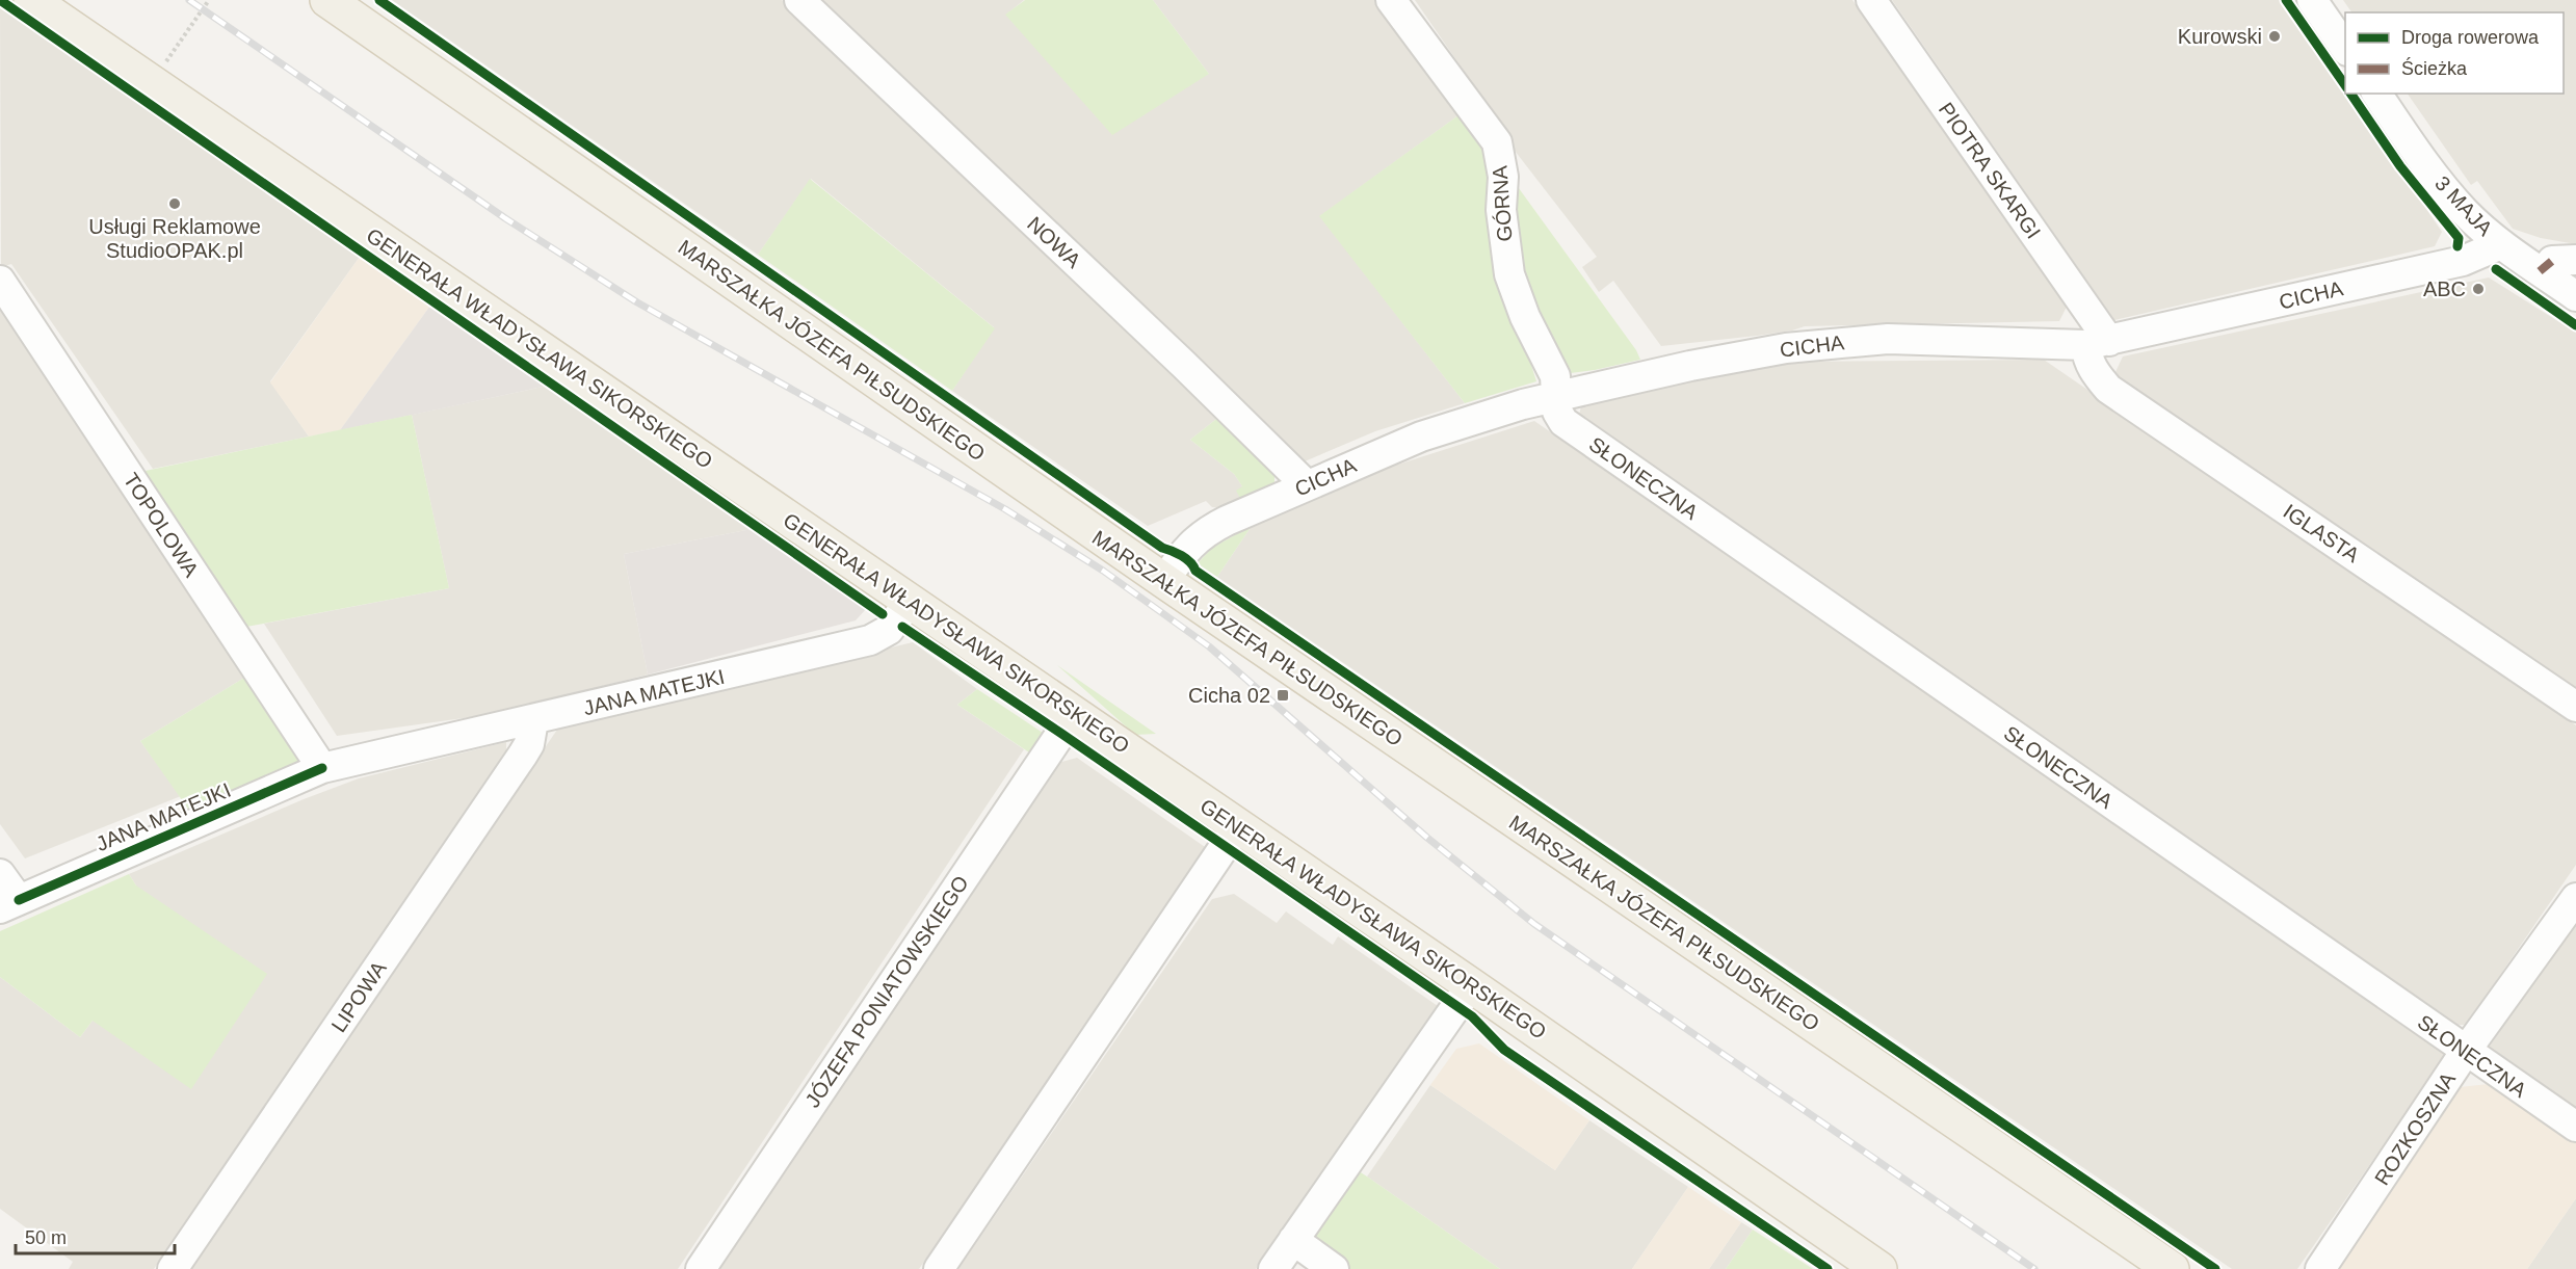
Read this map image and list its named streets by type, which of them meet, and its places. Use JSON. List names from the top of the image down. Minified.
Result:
{"streets":{"main road":["GENERAŁA WŁADYSŁAWA SIKORSKIEGO","MARSZAŁKA JÓZEFA PIŁSUDSKIEGO"],"street":["PIOTRA SKARGI","GÓRNA","3 MAJA","NOWA","CICHA","SŁONECZNA","TOPOLOWA","IGLASTA","JANA MATEJKI","JÓZEFA PONIATOWSKIEGO","LIPOWA","ROZKOSZNA"]},"crossings":[["PIOTRA SKARGI","CICHA"],["PIOTRA SKARGI","IGLASTA"],["GÓRNA","CICHA"],["GÓRNA","SŁONECZNA"],["3 MAJA","CICHA"],["NOWA","CICHA"],["CICHA","MARSZAŁKA JÓZEFA PIŁSUDSKIEGO"],["CICHA","SŁONECZNA"],["CICHA","IGLASTA"],["GENERAŁA WŁADYSŁAWA SIKORSKIEGO","JANA MATEJKI"],["GENERAŁA WŁADYSŁAWA SIKORSKIEGO","JÓZEFA PONIATOWSKIEGO"],["SŁONECZNA","ROZKOSZNA"],["TOPOLOWA","JANA MATEJKI"],["JANA MATEJKI","LIPOWA"]],"places":{"other":["Kurowski","Usługi Reklamowe StudioOPAK.pl","ABC"],"transit":["Cicha 02"]},"legend":["Droga rowerowa","Ścieżka"],"scale_bar":"50 m"}
